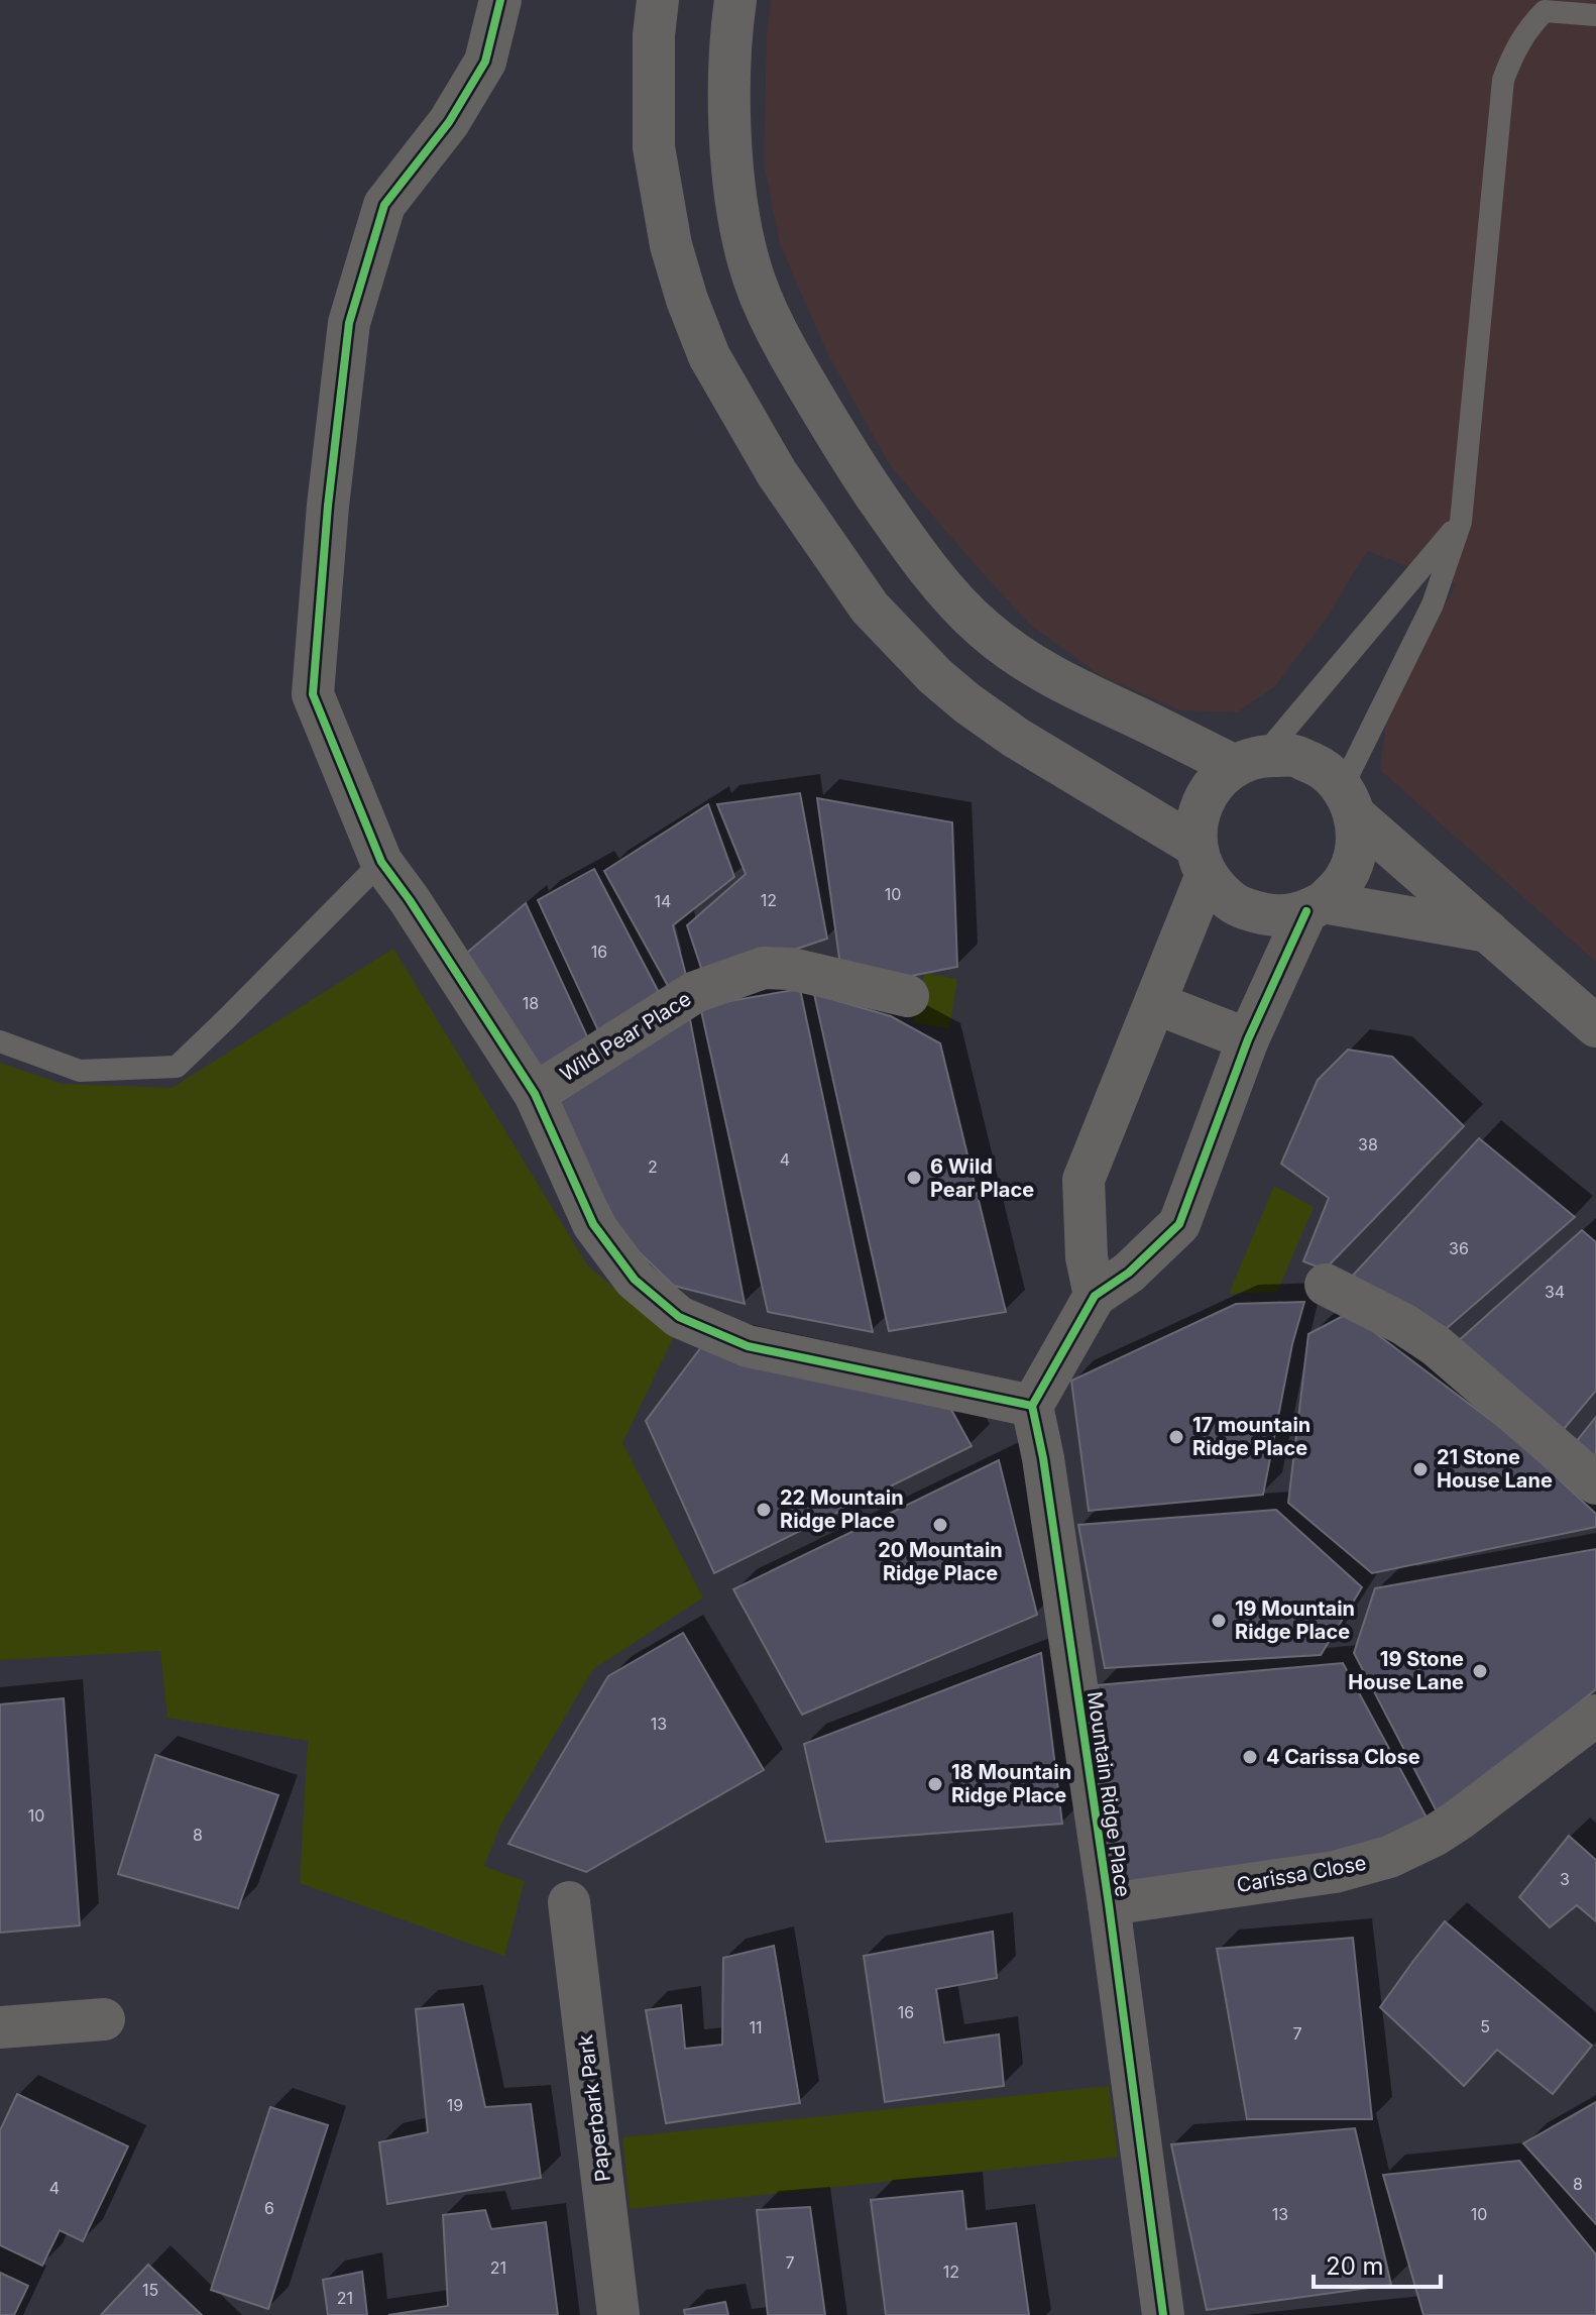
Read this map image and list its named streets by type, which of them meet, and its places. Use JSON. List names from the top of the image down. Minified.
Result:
{"streets":{"street":["Wild Pear Place","Mountain Ridge Place","Carissa Close","Paperbark Park"]},"crossings":[["Mountain Ridge Place","Carissa Close"]],"places":["6 Wild Pear Place","17 mountain Ridge Place","21 Stone House Lane","22 Mountain Ridge Place","20 Mountain Ridge Place","19 Mountain Ridge Place","19 Stone House Lane","4 Carissa Close","18 Mountain Ridge Place"],"house_numbers":["10","12","14","16","18","38","4","2","36","34","13","10","8","3","16","5","11","7","19","8","4","6","13","10","7","21","12","15","21"],"scale_bar":"20 m"}
